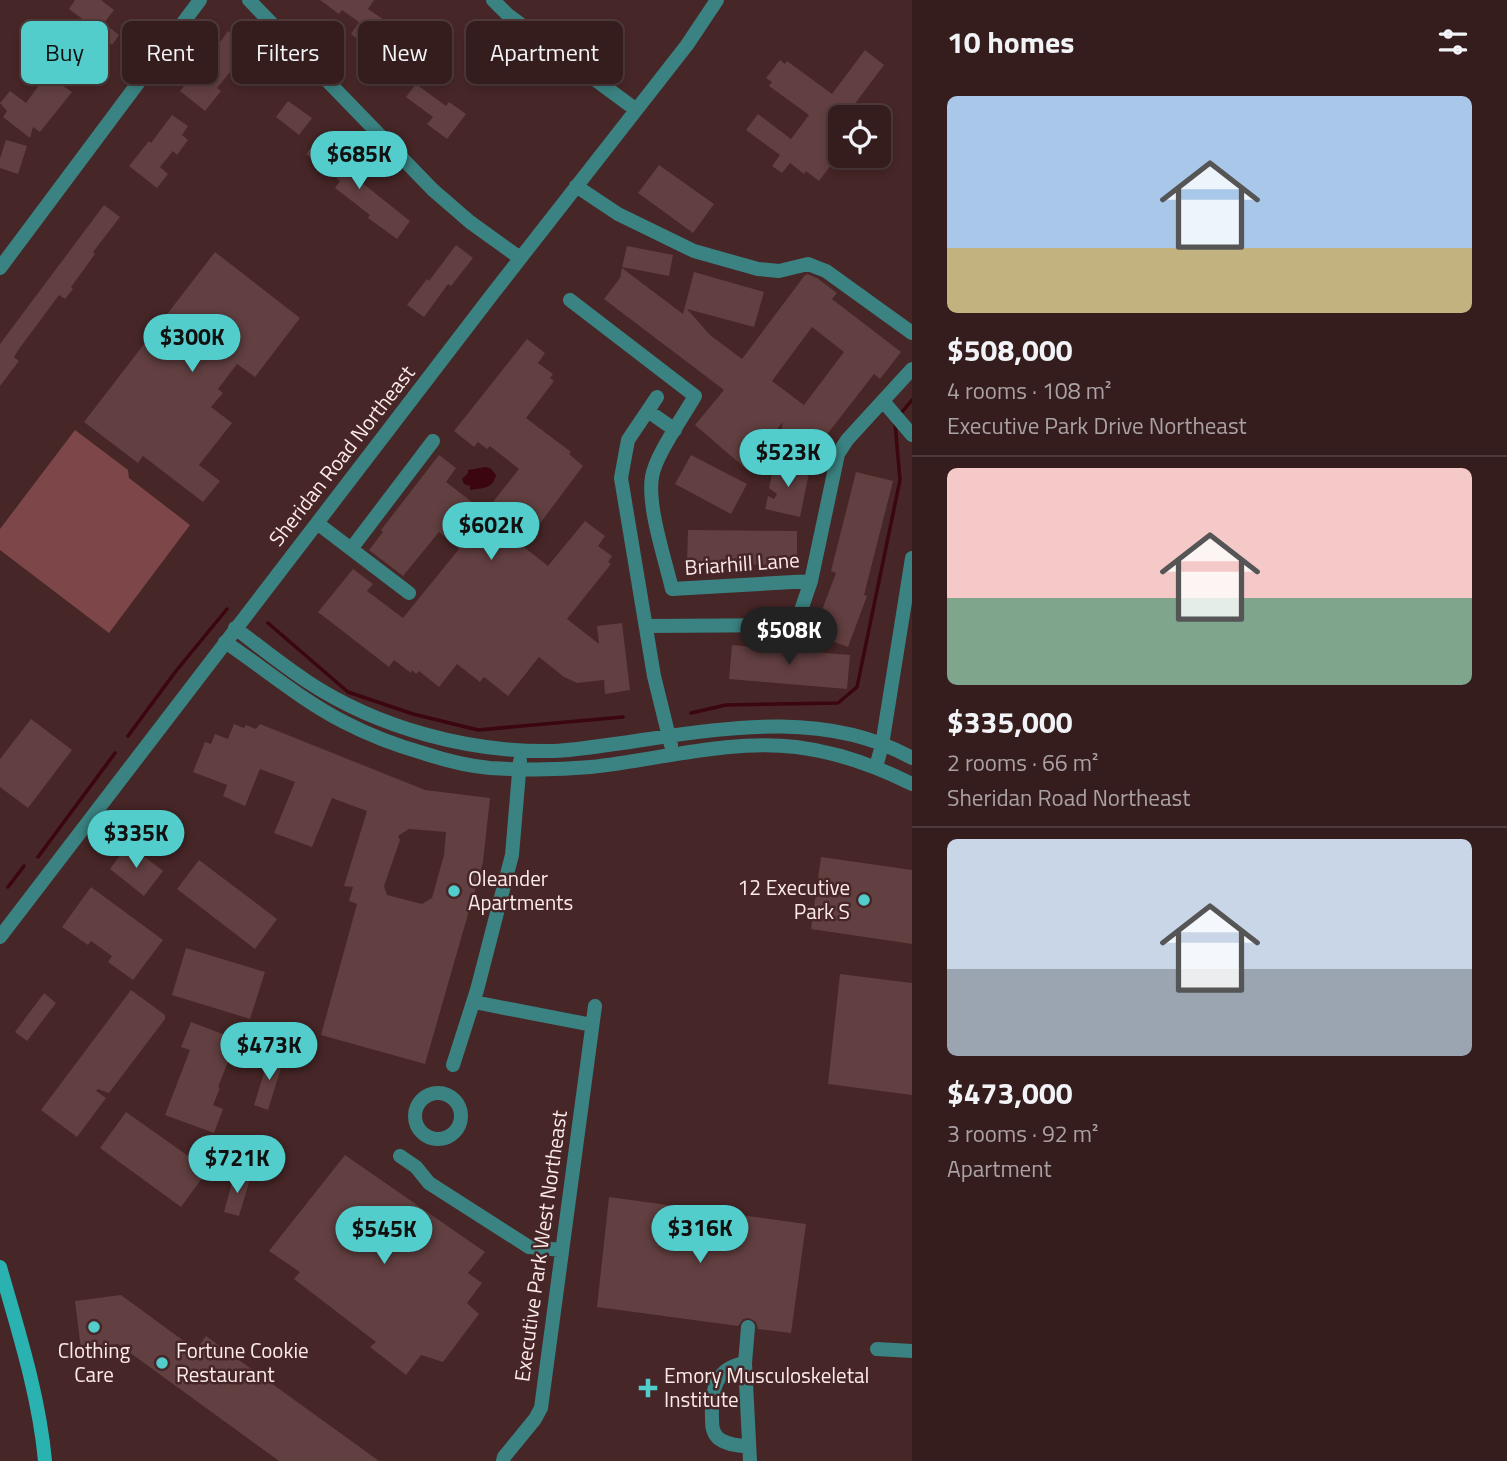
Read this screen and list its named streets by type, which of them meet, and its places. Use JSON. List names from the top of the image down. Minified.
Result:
{"streets":{"street":["Sheridan Road Northeast","Briarhill Lane","Executive Park West Northeast"]},"places":{"other":["Oleander Apartments","12 Executive Park S","Clothing Care","Fortune Cookie Restaurant"],"health":["Emory Musculoskeletal Institute"]},"page":{"heading":"10 homes","chip":["Buy","Rent","Filters","New","Apartment"],"list":[{"name":"$508,000","note":"4 rooms · 108 m² · Executive Park Drive Northeast"},{"name":"$335,000","note":"2 rooms · 66 m² · Sheridan Road Northeast"},{"name":"$473,000","note":"3 rooms · 92 m² · Apartment"}],"price":["$685K","$300K","$523K","$602K","$508K","$335K","$473K","$721K","$316K","$545K"]}}
